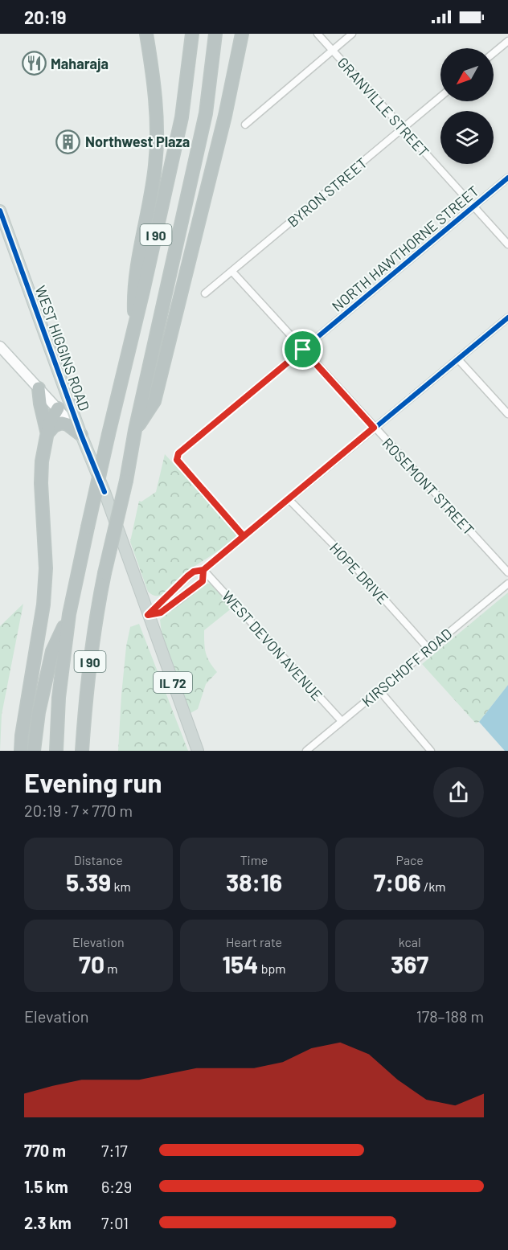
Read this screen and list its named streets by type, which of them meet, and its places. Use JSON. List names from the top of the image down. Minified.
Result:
{"streets":{"highway":["I 90"],"main road":["WEST HIGGINS ROAD","IL 72"],"street":["GRANVILLE STREET","BYRON STREET","NORTH HAWTHORNE STREET","ROSEMONT STREET","HOPE DRIVE","WEST DEVON AVENUE","KIRSCHOFF ROAD"]},"crossings":[["GRANVILLE STREET","BYRON STREET"],["GRANVILLE STREET","NORTH HAWTHORNE STREET"],["BYRON STREET","ROSEMONT STREET"],["NORTH HAWTHORNE STREET","ROSEMONT STREET"],["HOPE DRIVE","KIRSCHOFF ROAD"],["WEST DEVON AVENUE","KIRSCHOFF ROAD"]],"places":{"restaurant":["Maharaja"],"building":["Northwest Plaza"]},"north":"bottom left","page":{"status":"20:19","heading":["Evening run","20:19 · 7 × 770 m"],"stats":[["Distance","5.39 km"],["Time","38:16"],["Pace","7:06 /km"],["Elevation","70 m"],["Heart rate","154 bpm"],["kcal","367"]],"chart":["Elevation","178–188 m"],"list":[{"name":"770 m","note":"7:17"},{"name":"1.5 km","note":"6:29"},{"name":"2.3 km","note":"7:01"}]}}
